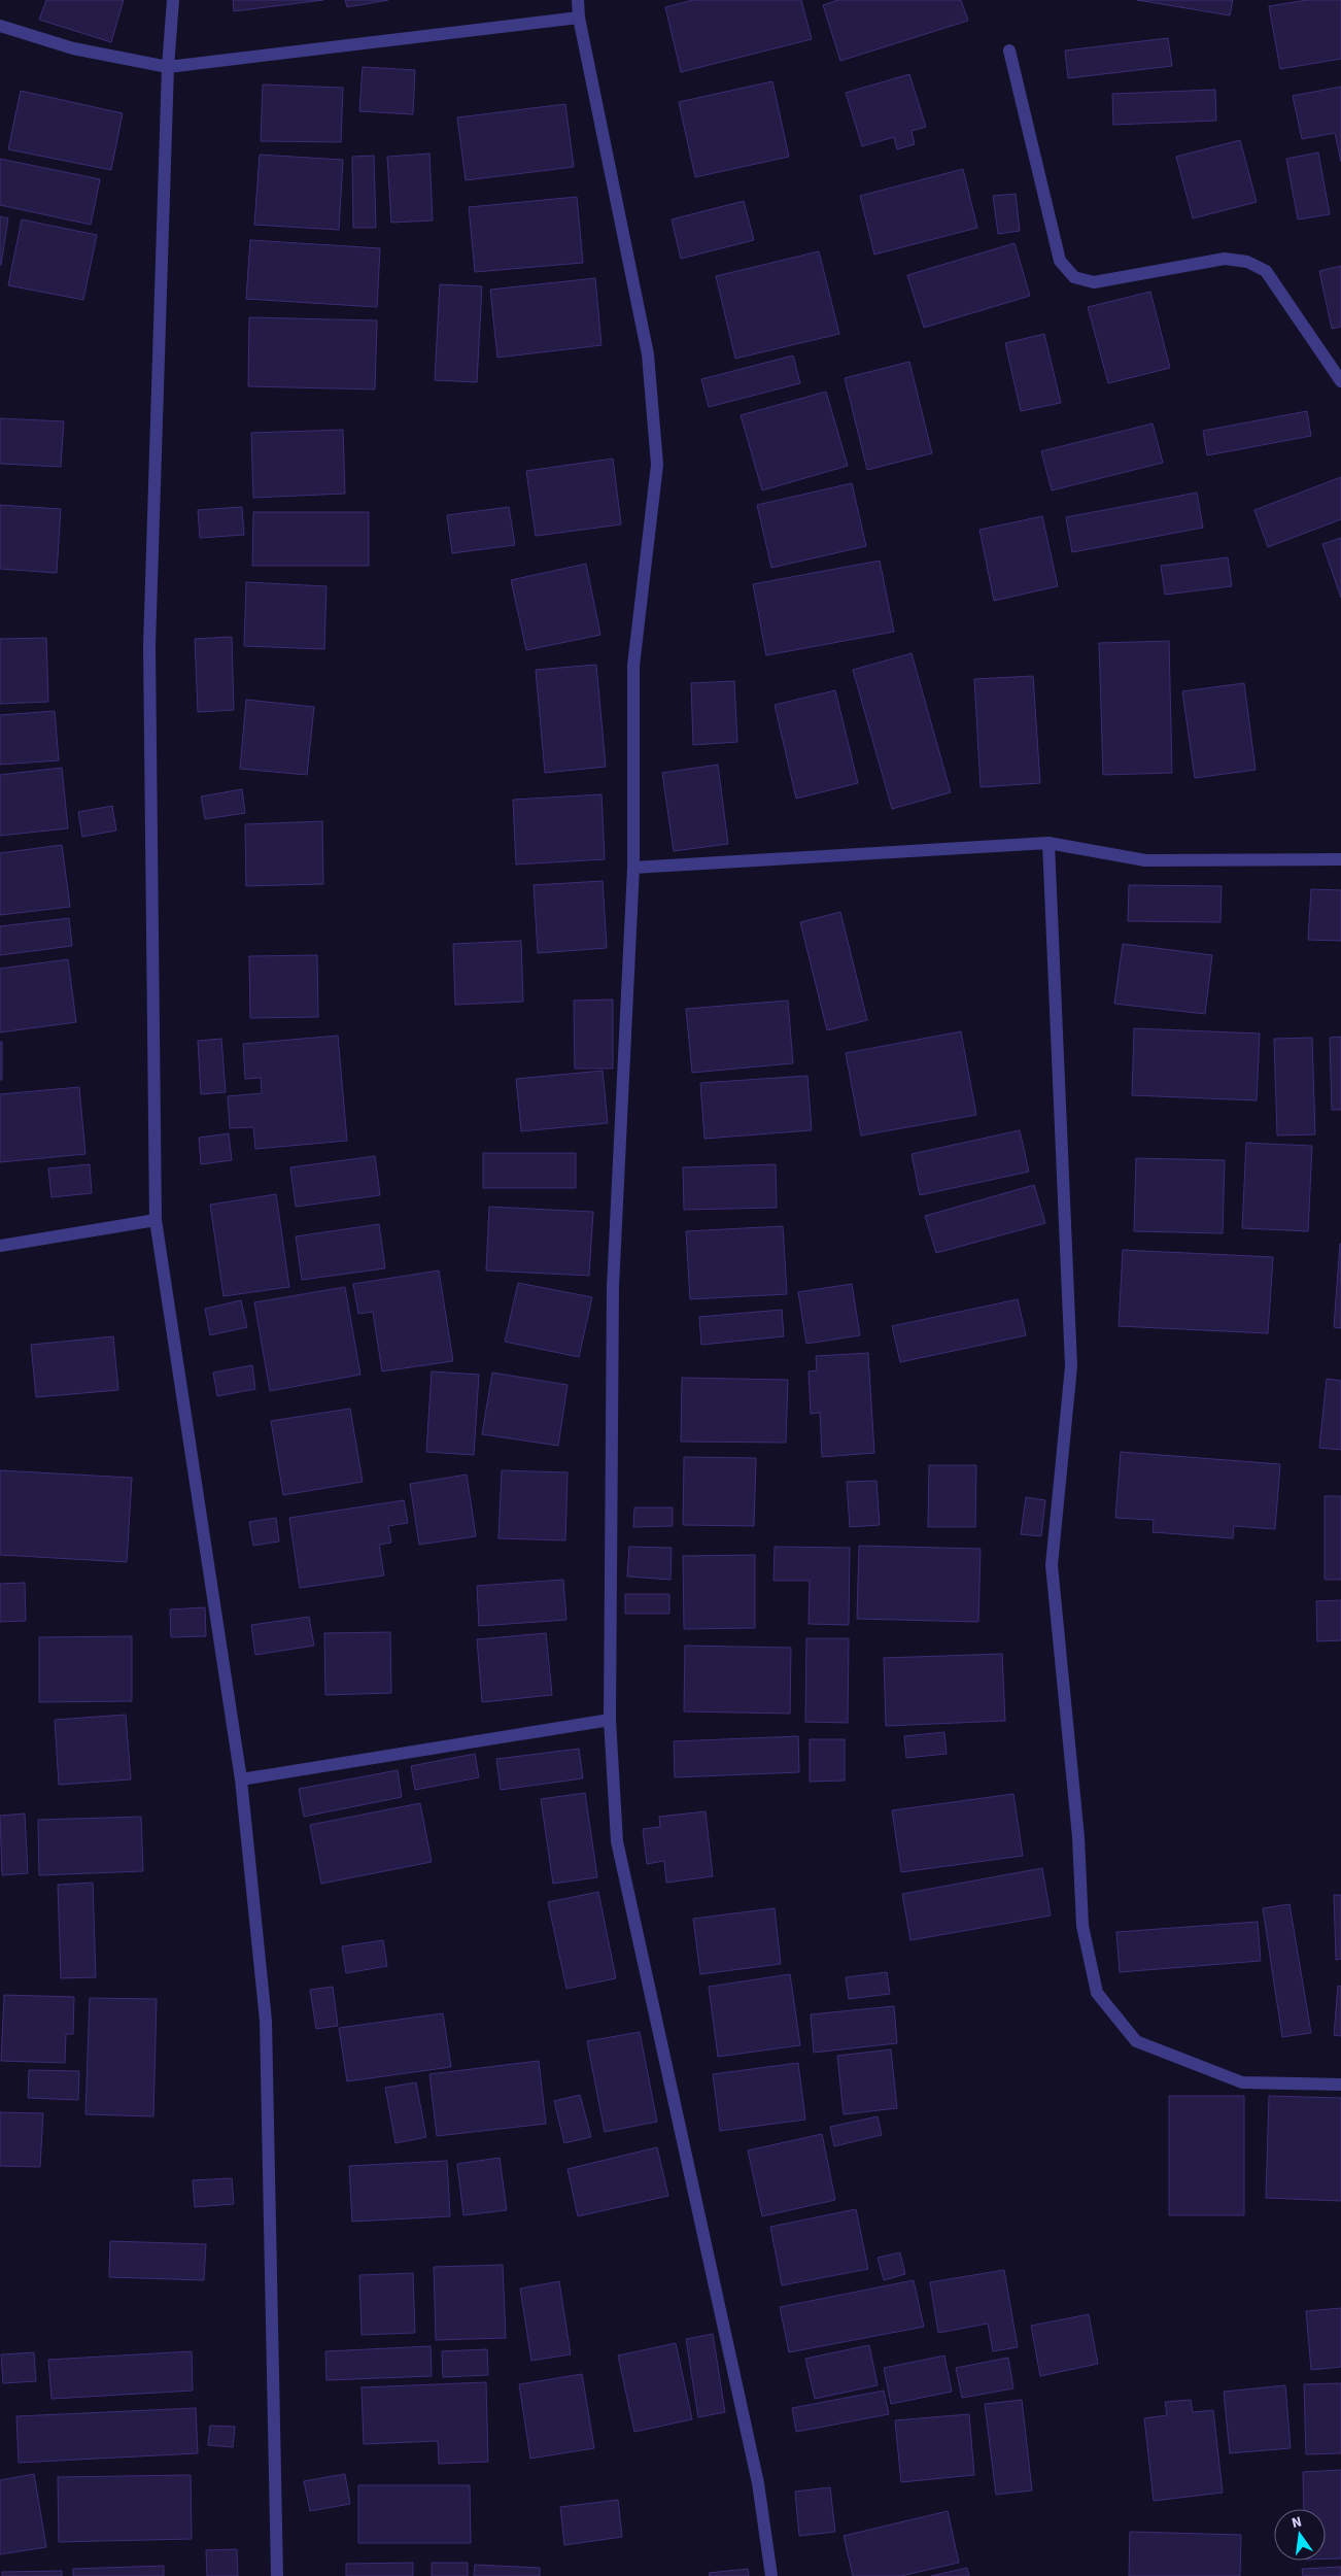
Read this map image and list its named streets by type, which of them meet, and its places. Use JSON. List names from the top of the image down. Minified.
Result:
{"north":"top"}
